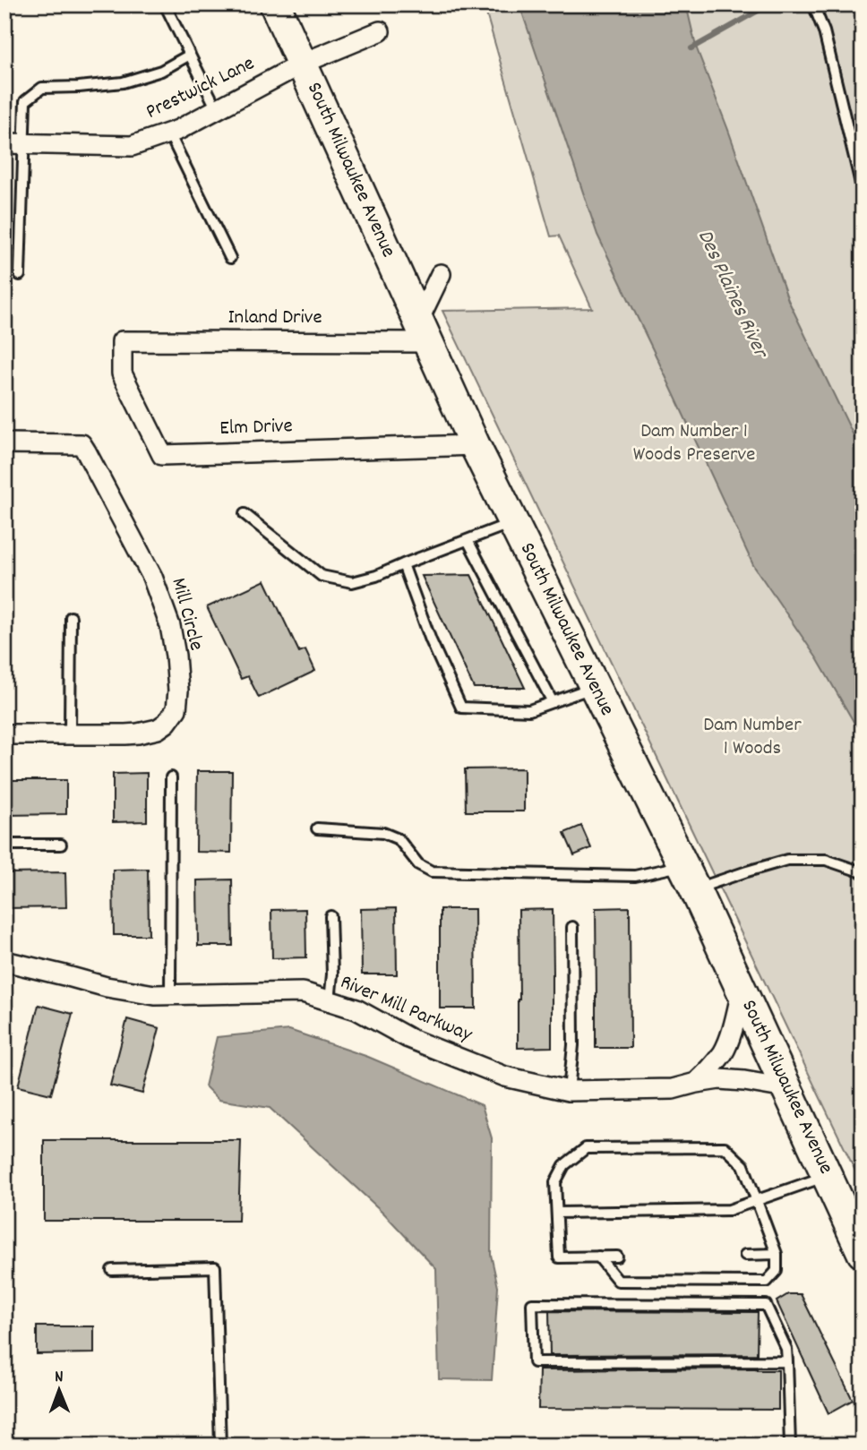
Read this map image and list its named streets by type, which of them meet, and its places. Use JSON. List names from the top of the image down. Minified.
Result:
{"streets":{"main road":["South Milwaukee Avenue"],"street":["Prestwick Lane","Inland Drive","Elm Drive","Mill Circle","River Mill Parkway"]},"crossings":[["Prestwick Lane","South Milwaukee Avenue"],["South Milwaukee Avenue","Inland Drive"],["South Milwaukee Avenue","Elm Drive"],["South Milwaukee Avenue","River Mill Parkway"],["Inland Drive","Elm Drive"]],"water":["Des Plaines River"],"parks":["Dam Number 1 Woods Preserve","Dam Number 1 Woods"],"north":"top"}
